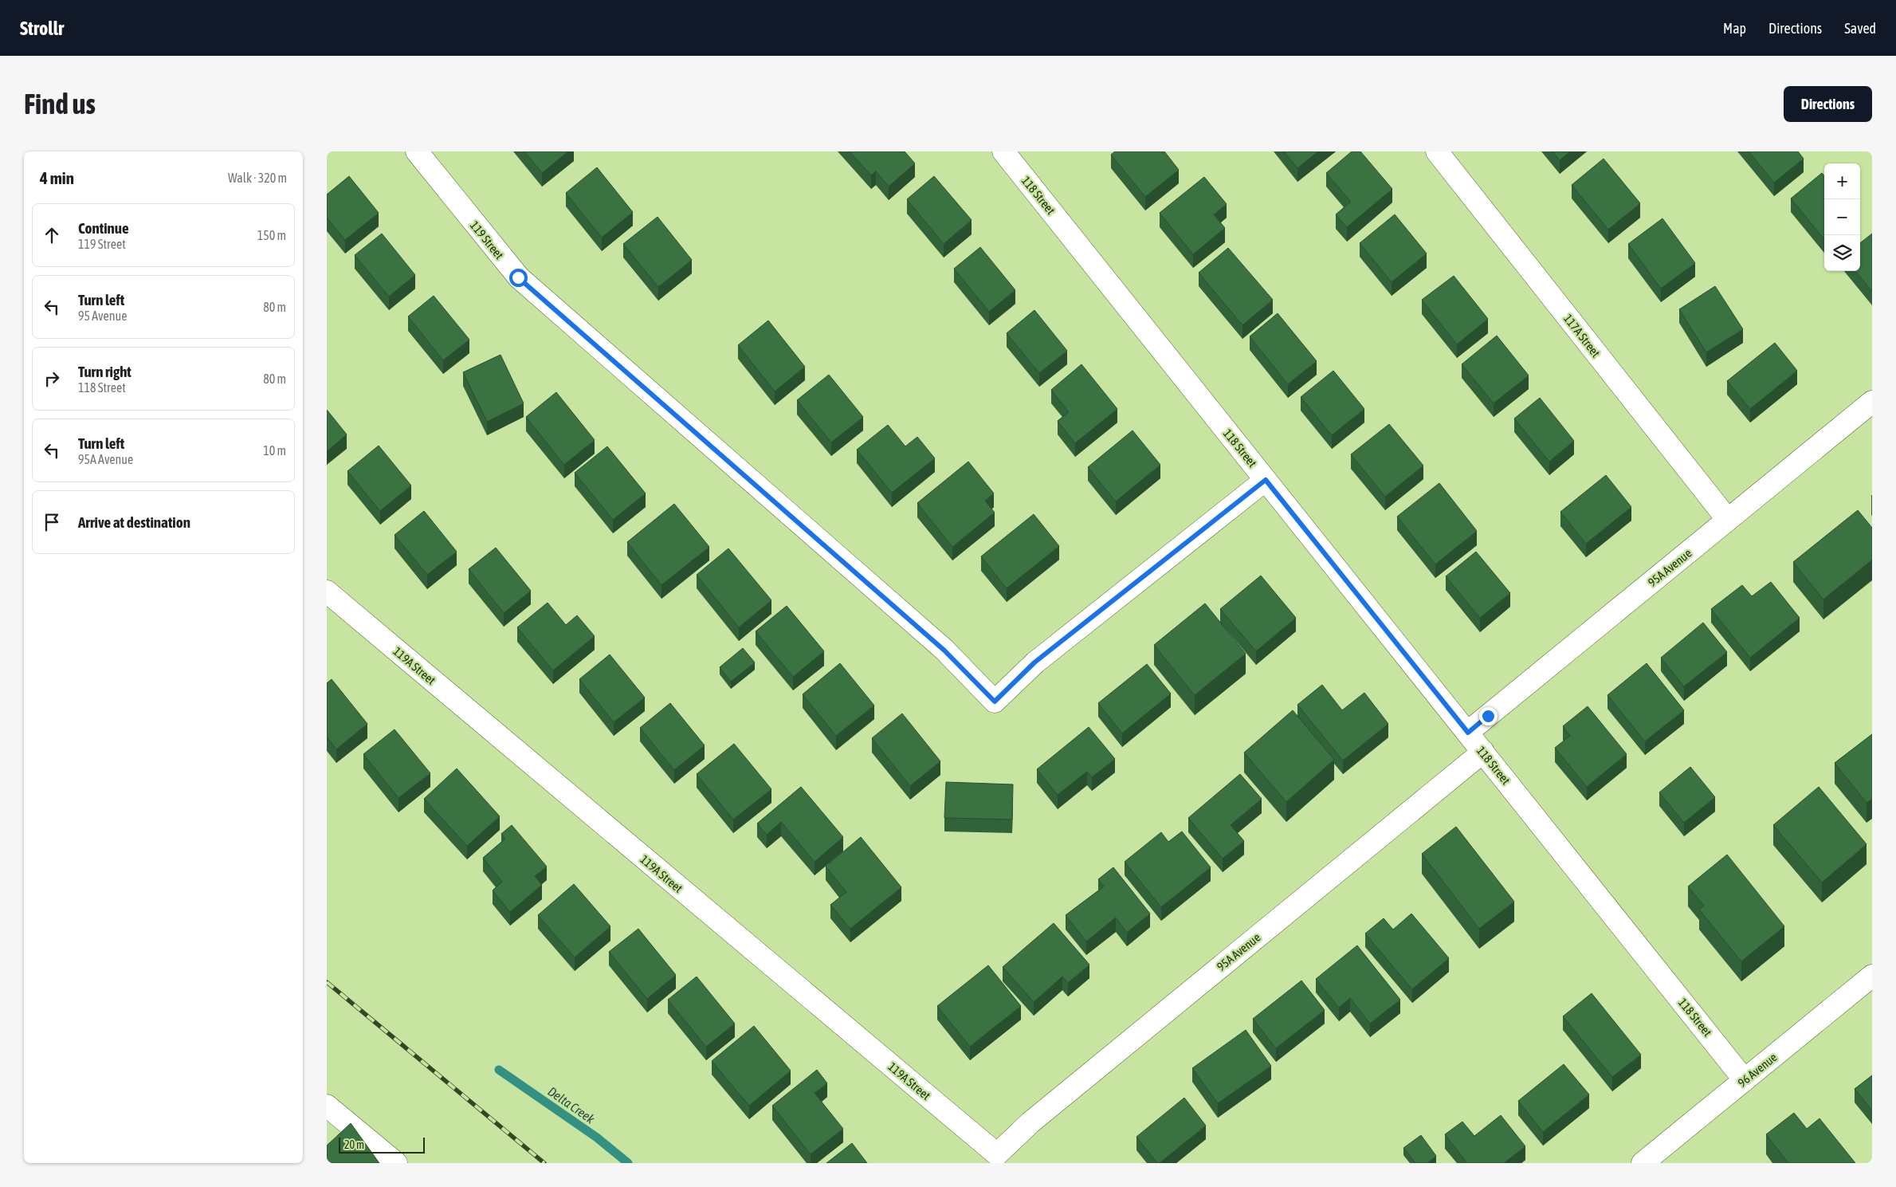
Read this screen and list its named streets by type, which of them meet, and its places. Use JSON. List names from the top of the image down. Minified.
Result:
{"streets":{"street":["118 Street","119 Street","117A Street","95A Avenue","119A Street","96 Avenue"]},"crossings":[["118 Street","119 Street"],["118 Street","95A Avenue"],["118 Street","96 Avenue"],["117A Street","95A Avenue"],["95A Avenue","119A Street"]],"water":["Delta Creek"],"scale_bar":"20 m","page":{"header":"Strollr","nav":["Map","Directions","Saved"],"buttons":"Directions","title":"Find us","heading":["4 min","Walk · 320 m"],"map_buttons":["+","−"],"list":[["Continue","119 Street","150 m"],["Turn left","95 Avenue","80 m"],["Turn right","118 Street","80 m"],["Turn left","95A Avenue","10 m"],"Arrive at destination"],"scale":"20 m"}}
